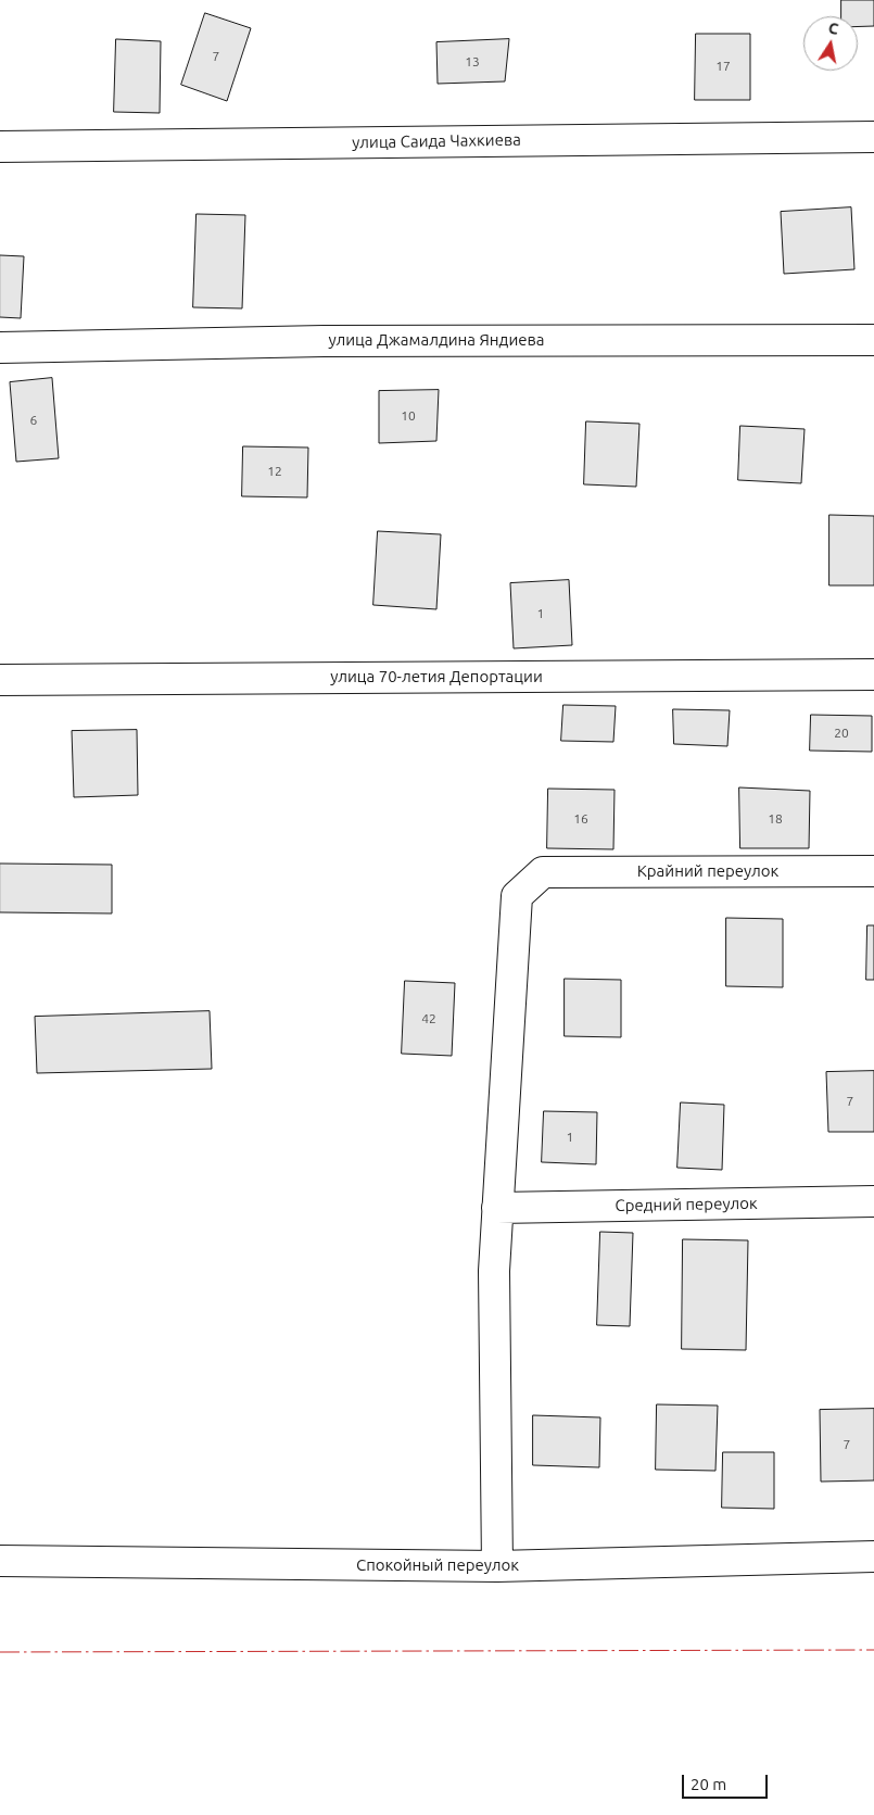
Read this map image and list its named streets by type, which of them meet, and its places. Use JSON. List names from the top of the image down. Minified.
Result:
{"streets":{"street":["улица Саида Чахкиева","улица Джамалдина Яндиева","улица 70-летия Депортации","Крайний переулок","Средний переулок","Спокойный переулок"]},"crossings":[["Крайний переулок","Средний переулок"]],"house_numbers":["7","13","17","10","6","12","1","20","16","18","42","7","1","7"],"scale_bar":"20 m","north":"top"}
